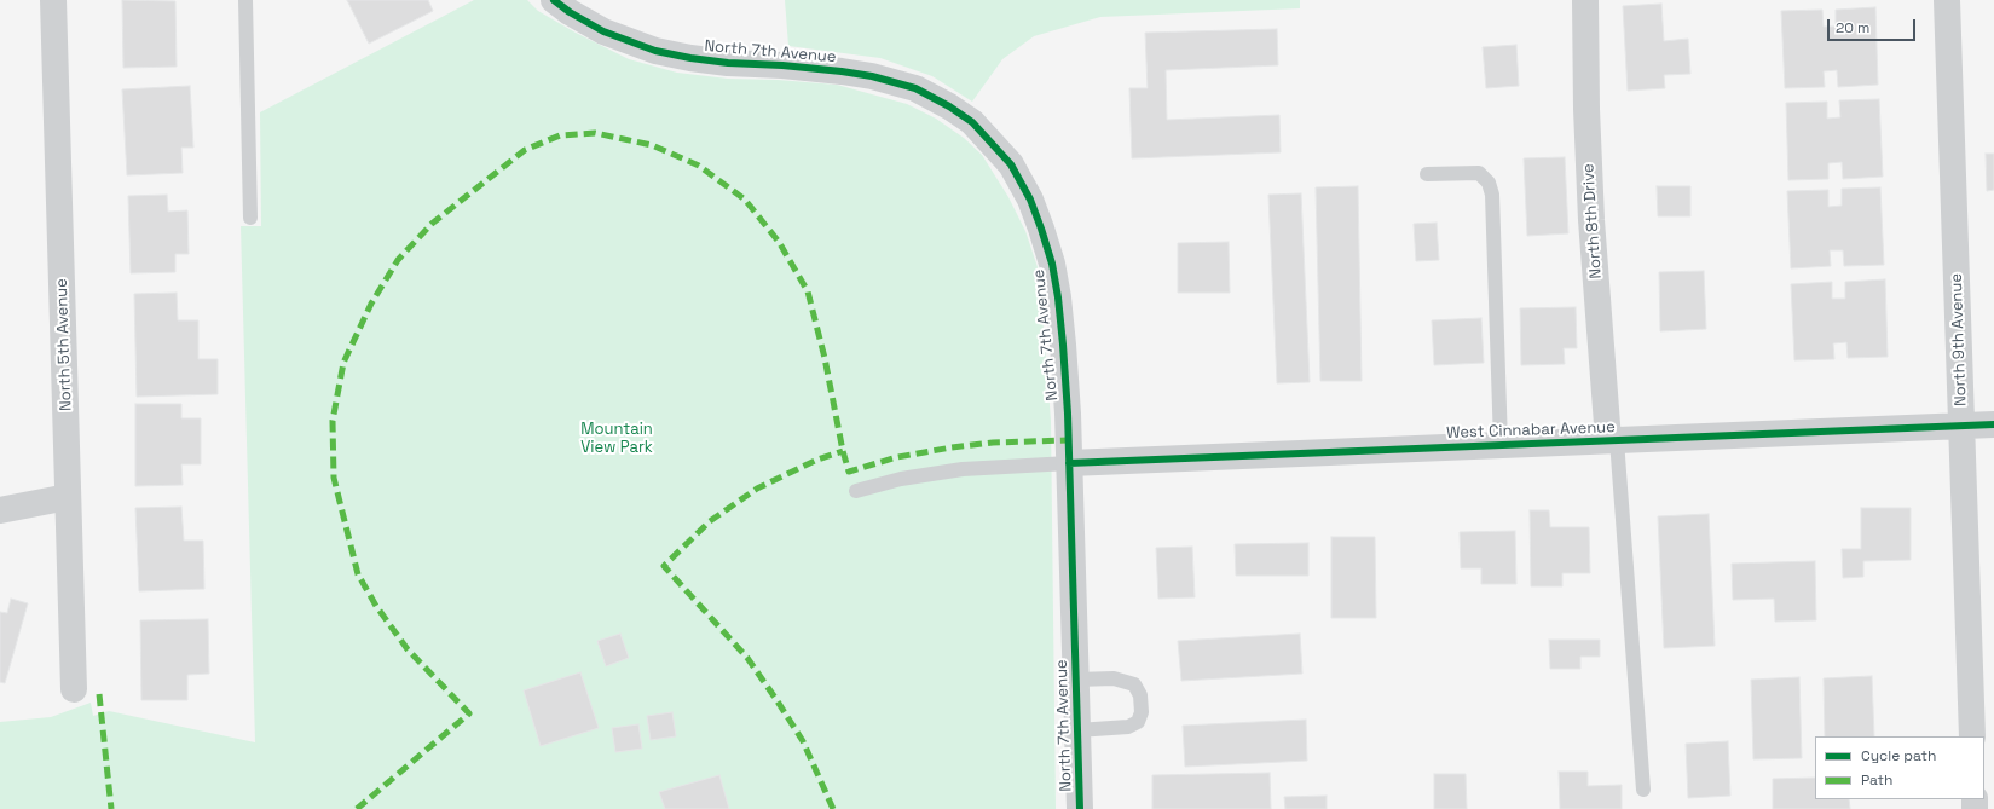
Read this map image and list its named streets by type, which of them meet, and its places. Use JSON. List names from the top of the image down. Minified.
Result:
{"streets":{"street":["North 7th Avenue","North 8th Drive","North 9th Avenue","North 5th Avenue","West Cinnabar Avenue"]},"crossings":[["North 7th Avenue","West Cinnabar Avenue"],["North 8th Drive","West Cinnabar Avenue"],["North 9th Avenue","West Cinnabar Avenue"]],"parks":["Mountain View Park"],"legend":["Cycle path","Path"],"scale_bar":"20 m"}
